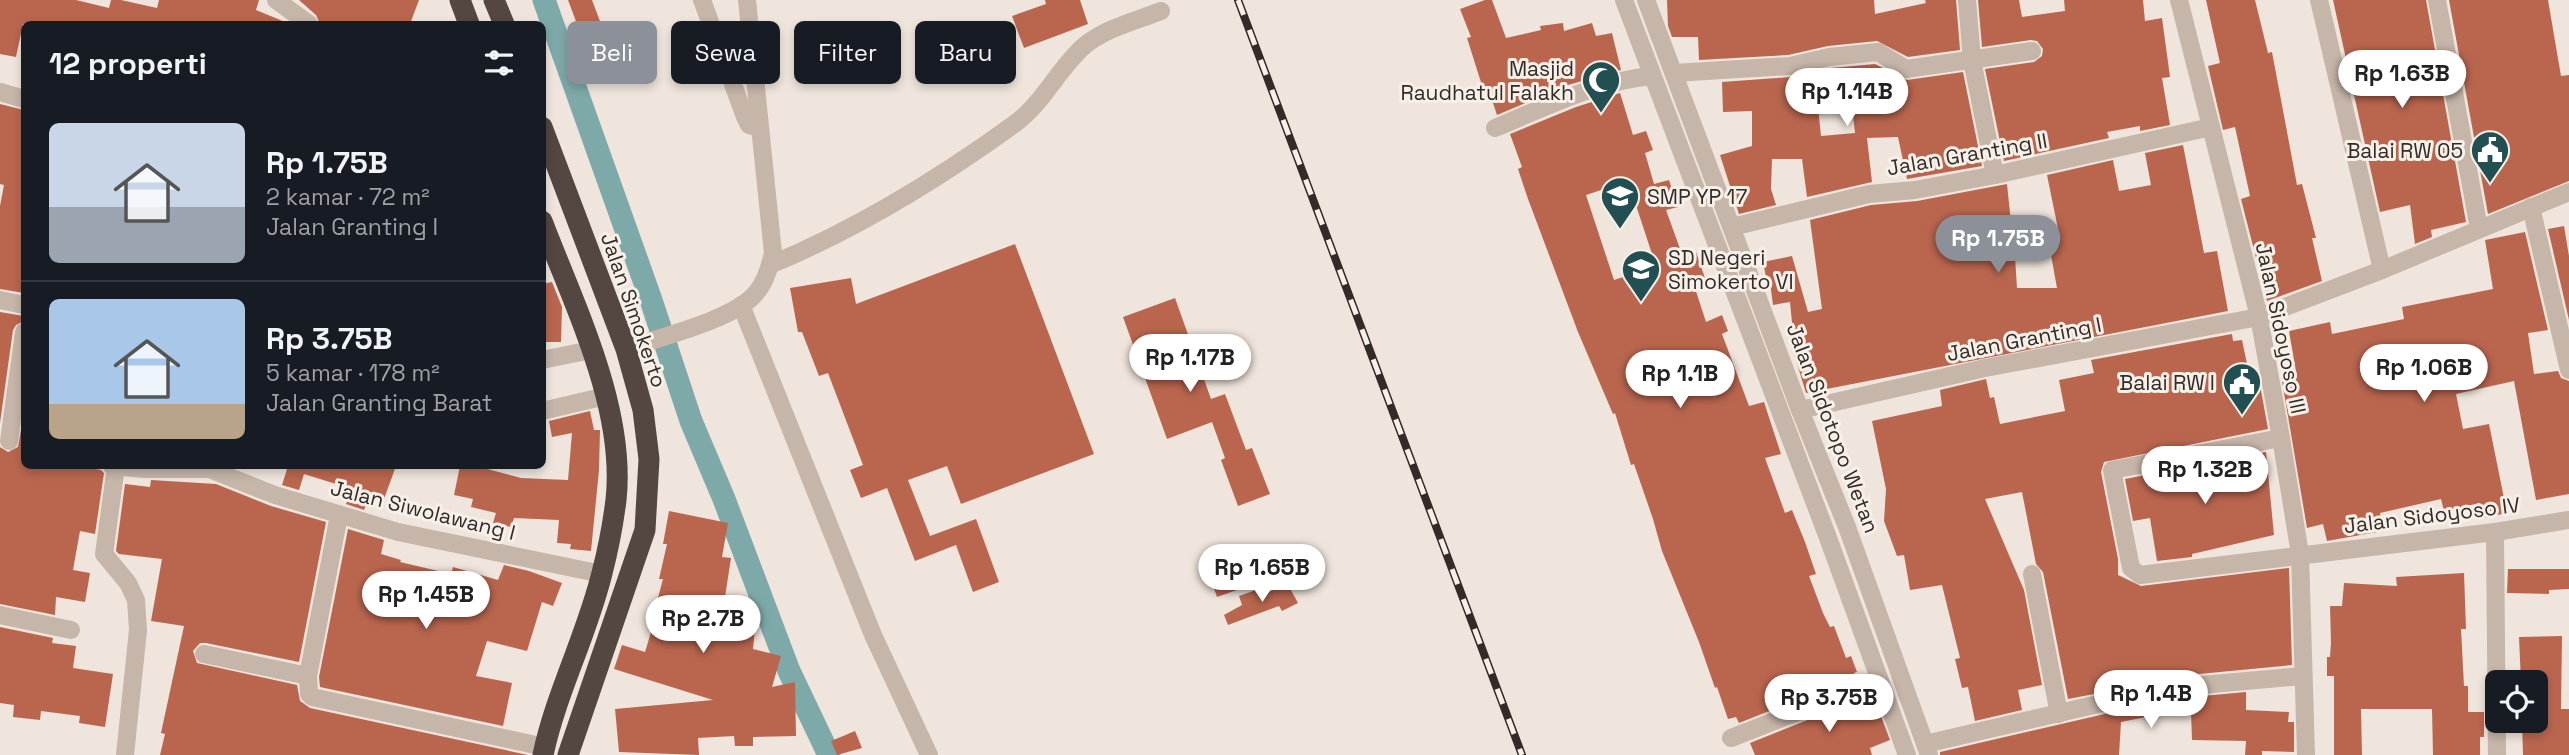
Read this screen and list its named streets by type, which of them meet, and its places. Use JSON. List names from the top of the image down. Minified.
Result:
{"streets":{"highway":["Jalan Simokerto"],"street":["Jalan Granting II","Jalan Sidoyoso III","Jalan Granting I","Jalan Sidotopo Wetan","Jalan Siwolawang I","Jalan Sidoyoso IV"]},"crossings":[["Jalan Granting II","Jalan Sidoyoso III"],["Jalan Granting II","Jalan Sidotopo Wetan"],["Jalan Sidoyoso III","Jalan Granting I"],["Jalan Sidoyoso III","Jalan Sidoyoso IV"],["Jalan Granting I","Jalan Sidotopo Wetan"]],"places":{"mosque":["Masjid Raudhatul Falakh"],"public building":["Balai RW 05","Balai RW I"],"school or university":["SMP YP 17","SD Negeri Simokerto VI"]},"page":{"chip":["Beli","Sewa","Filter","Baru"],"heading":"12 properti","price":["Rp 1.63B","Rp 1.14B","Rp 1.75B","Rp 1.17B","Rp 1.06B","Rp 1.1B","Rp 1.32B","Rp 1.65B","Rp 1.45B","Rp 2.7B","Rp 1.4B","Rp 3.75B"],"list":[{"name":"Rp 1.75B","note":"2 kamar · 72 m² · Jalan Granting I"},{"name":"Rp 3.75B","note":"5 kamar · 178 m² · Jalan Granting Barat"}]}}
